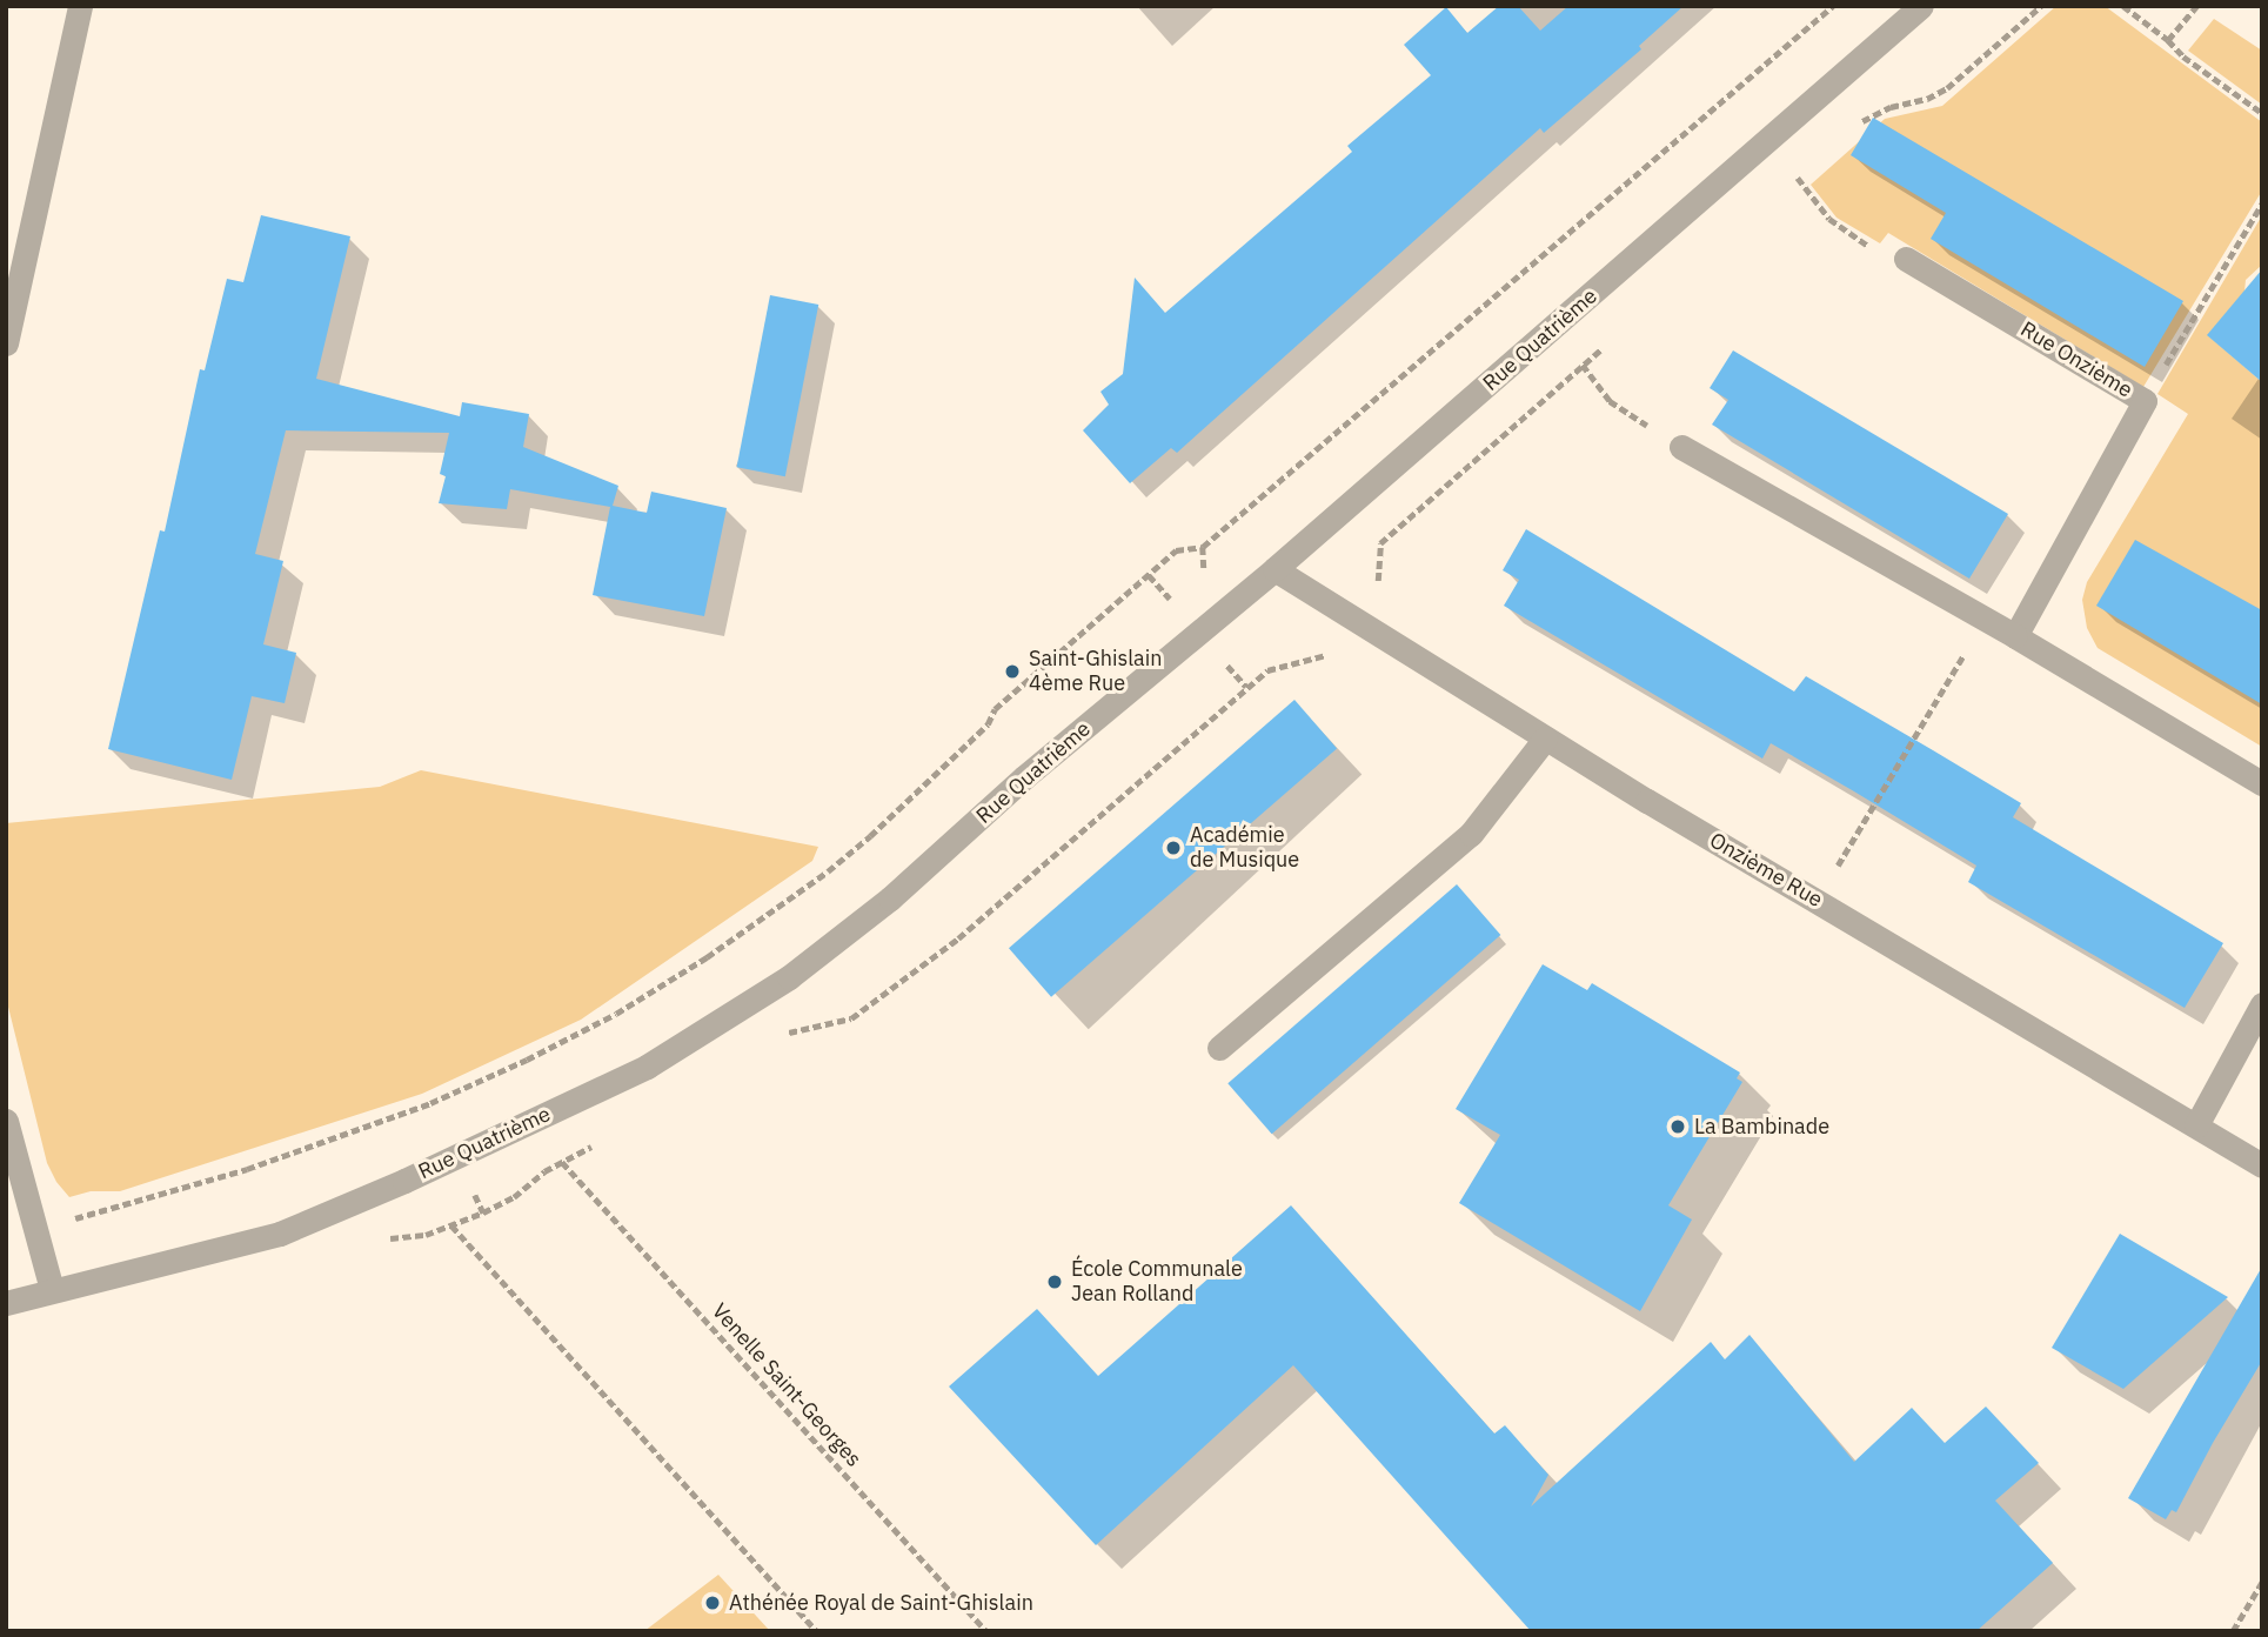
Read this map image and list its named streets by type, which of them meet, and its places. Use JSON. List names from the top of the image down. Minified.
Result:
{"streets":{"street":["Rue Quatrième","Rue Onzième","Onzième Rue"],"path":["Venelle Saint-Georges"]},"crossings":[["Rue Quatrième","Onzième Rue"]],"places":["Saint-Ghislain 4ème Rue","Académie de Musique","La Bambinade","École Communale Jean Rolland","Athénée Royal de Saint-Ghislain"]}
